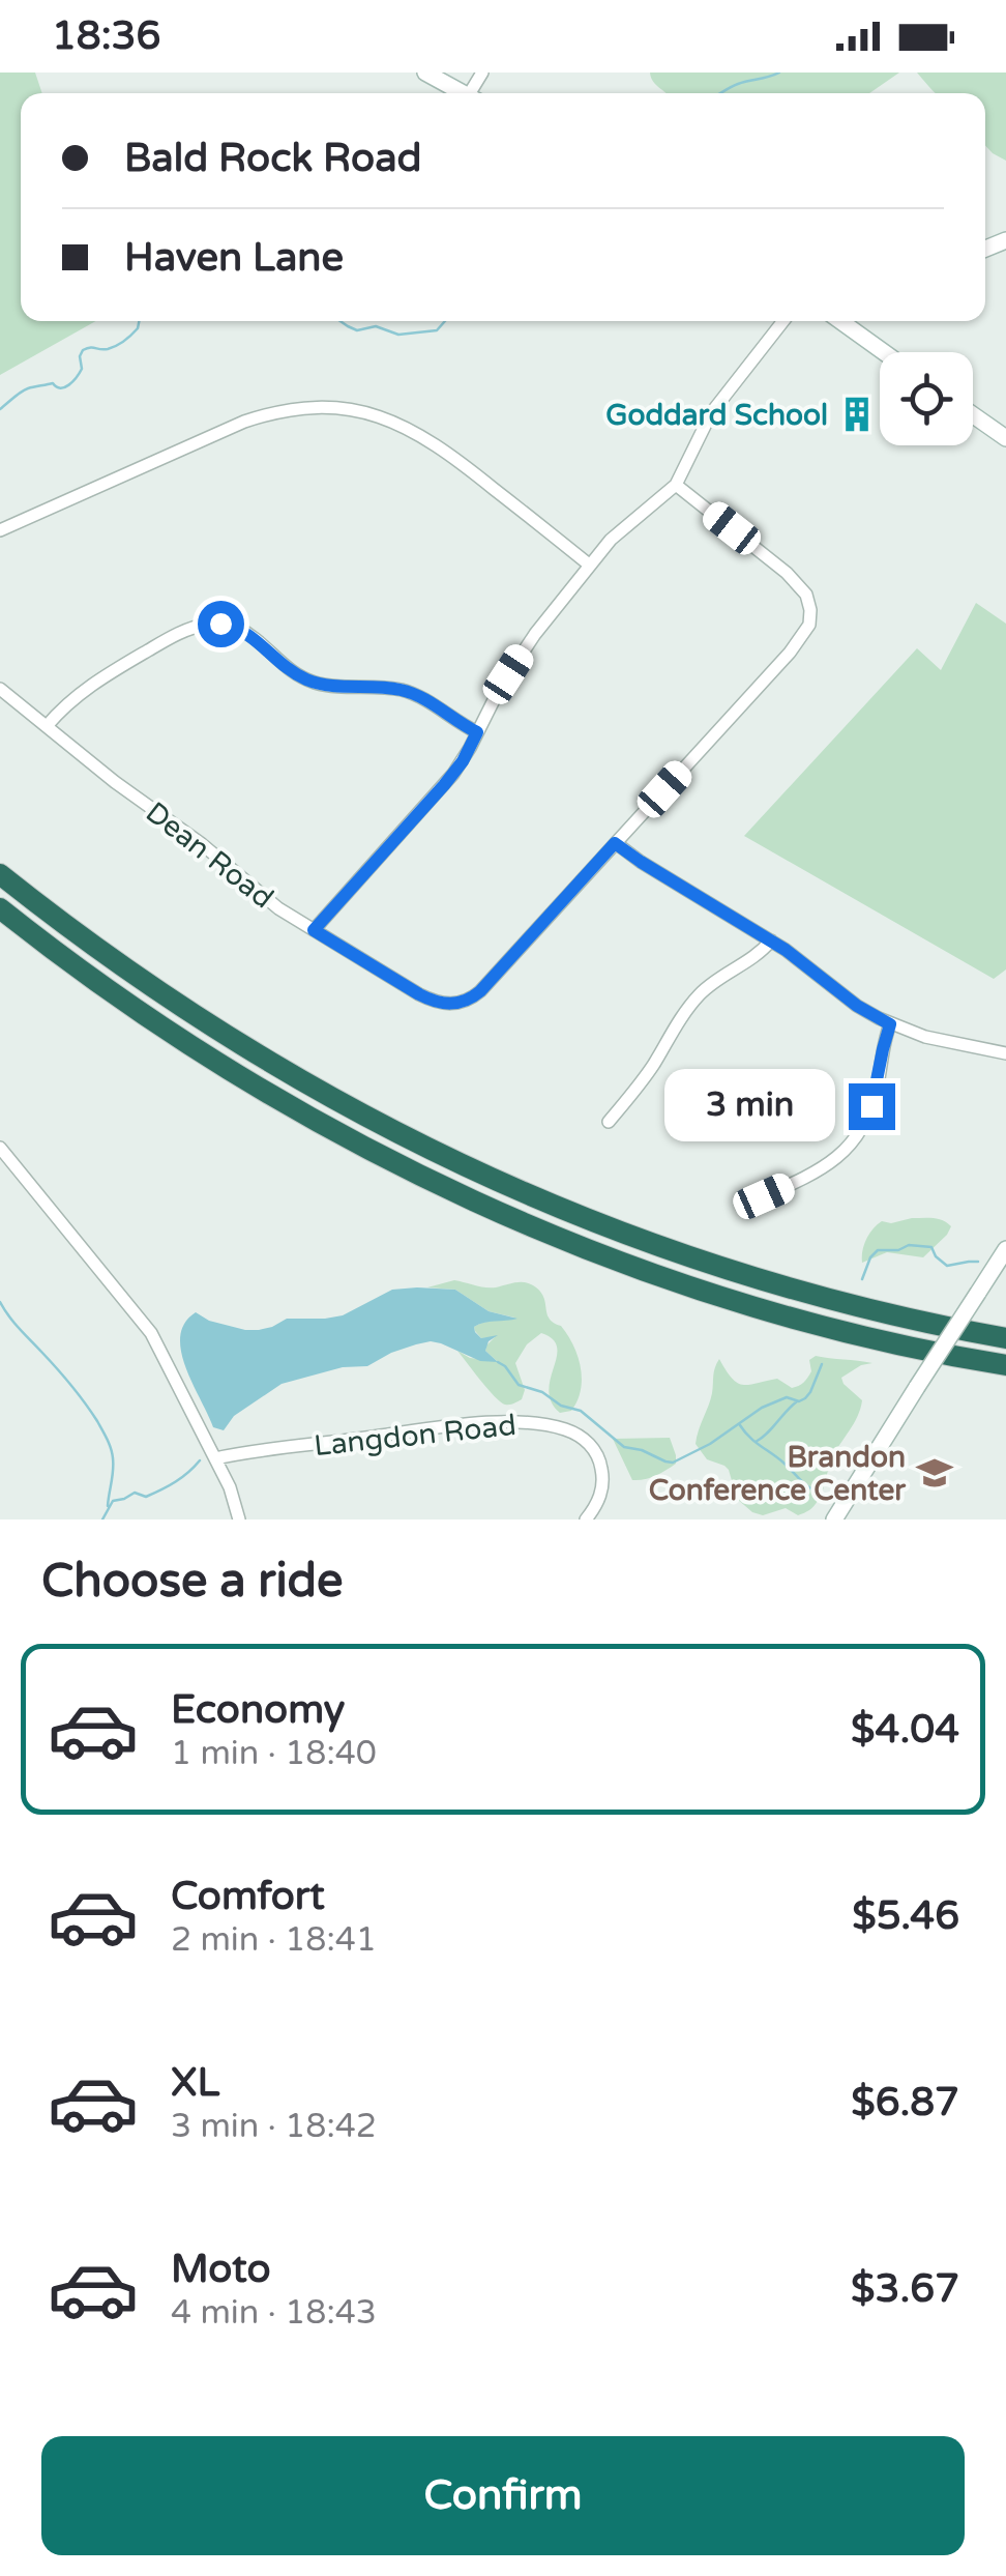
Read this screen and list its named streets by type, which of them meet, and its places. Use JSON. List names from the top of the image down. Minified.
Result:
{"streets":{"street":["Dean Road","Langdon Road"]},"places":{"building":["Goddard School"],"school or university":["Brandon Conference Center"]},"page":{"status":"18:36","banner":["Bald Rock Road","Haven Lane"],"bubble":"3 min","heading":"Choose a ride","list":[{"name":"Economy","note":"1 min · 18:40","value":"$4.04"},{"name":"Comfort","note":"2 min · 18:41","value":"$5.46"},{"name":"XL","note":"3 min · 18:42","value":"$6.87"},{"name":"Moto","note":"4 min · 18:43","value":"$3.67"}],"buttons":"Confirm"}}
